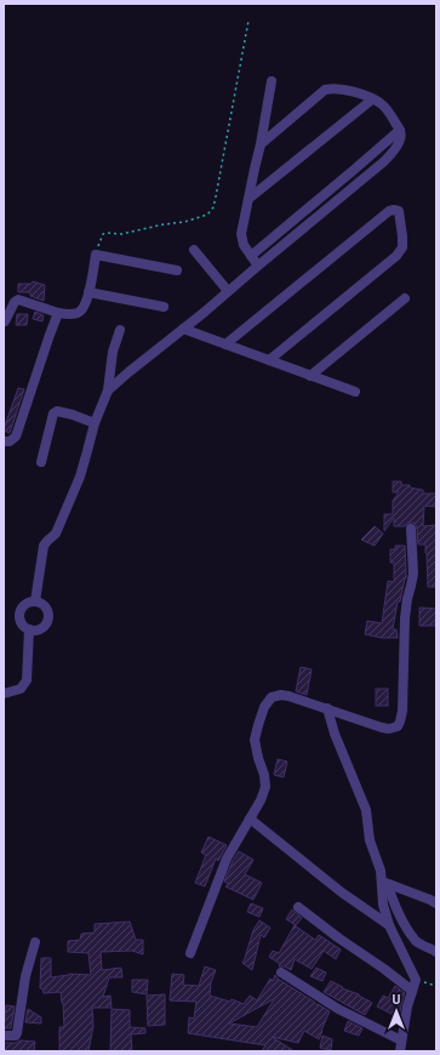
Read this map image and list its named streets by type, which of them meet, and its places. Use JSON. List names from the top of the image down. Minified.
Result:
{"north":"top"}
